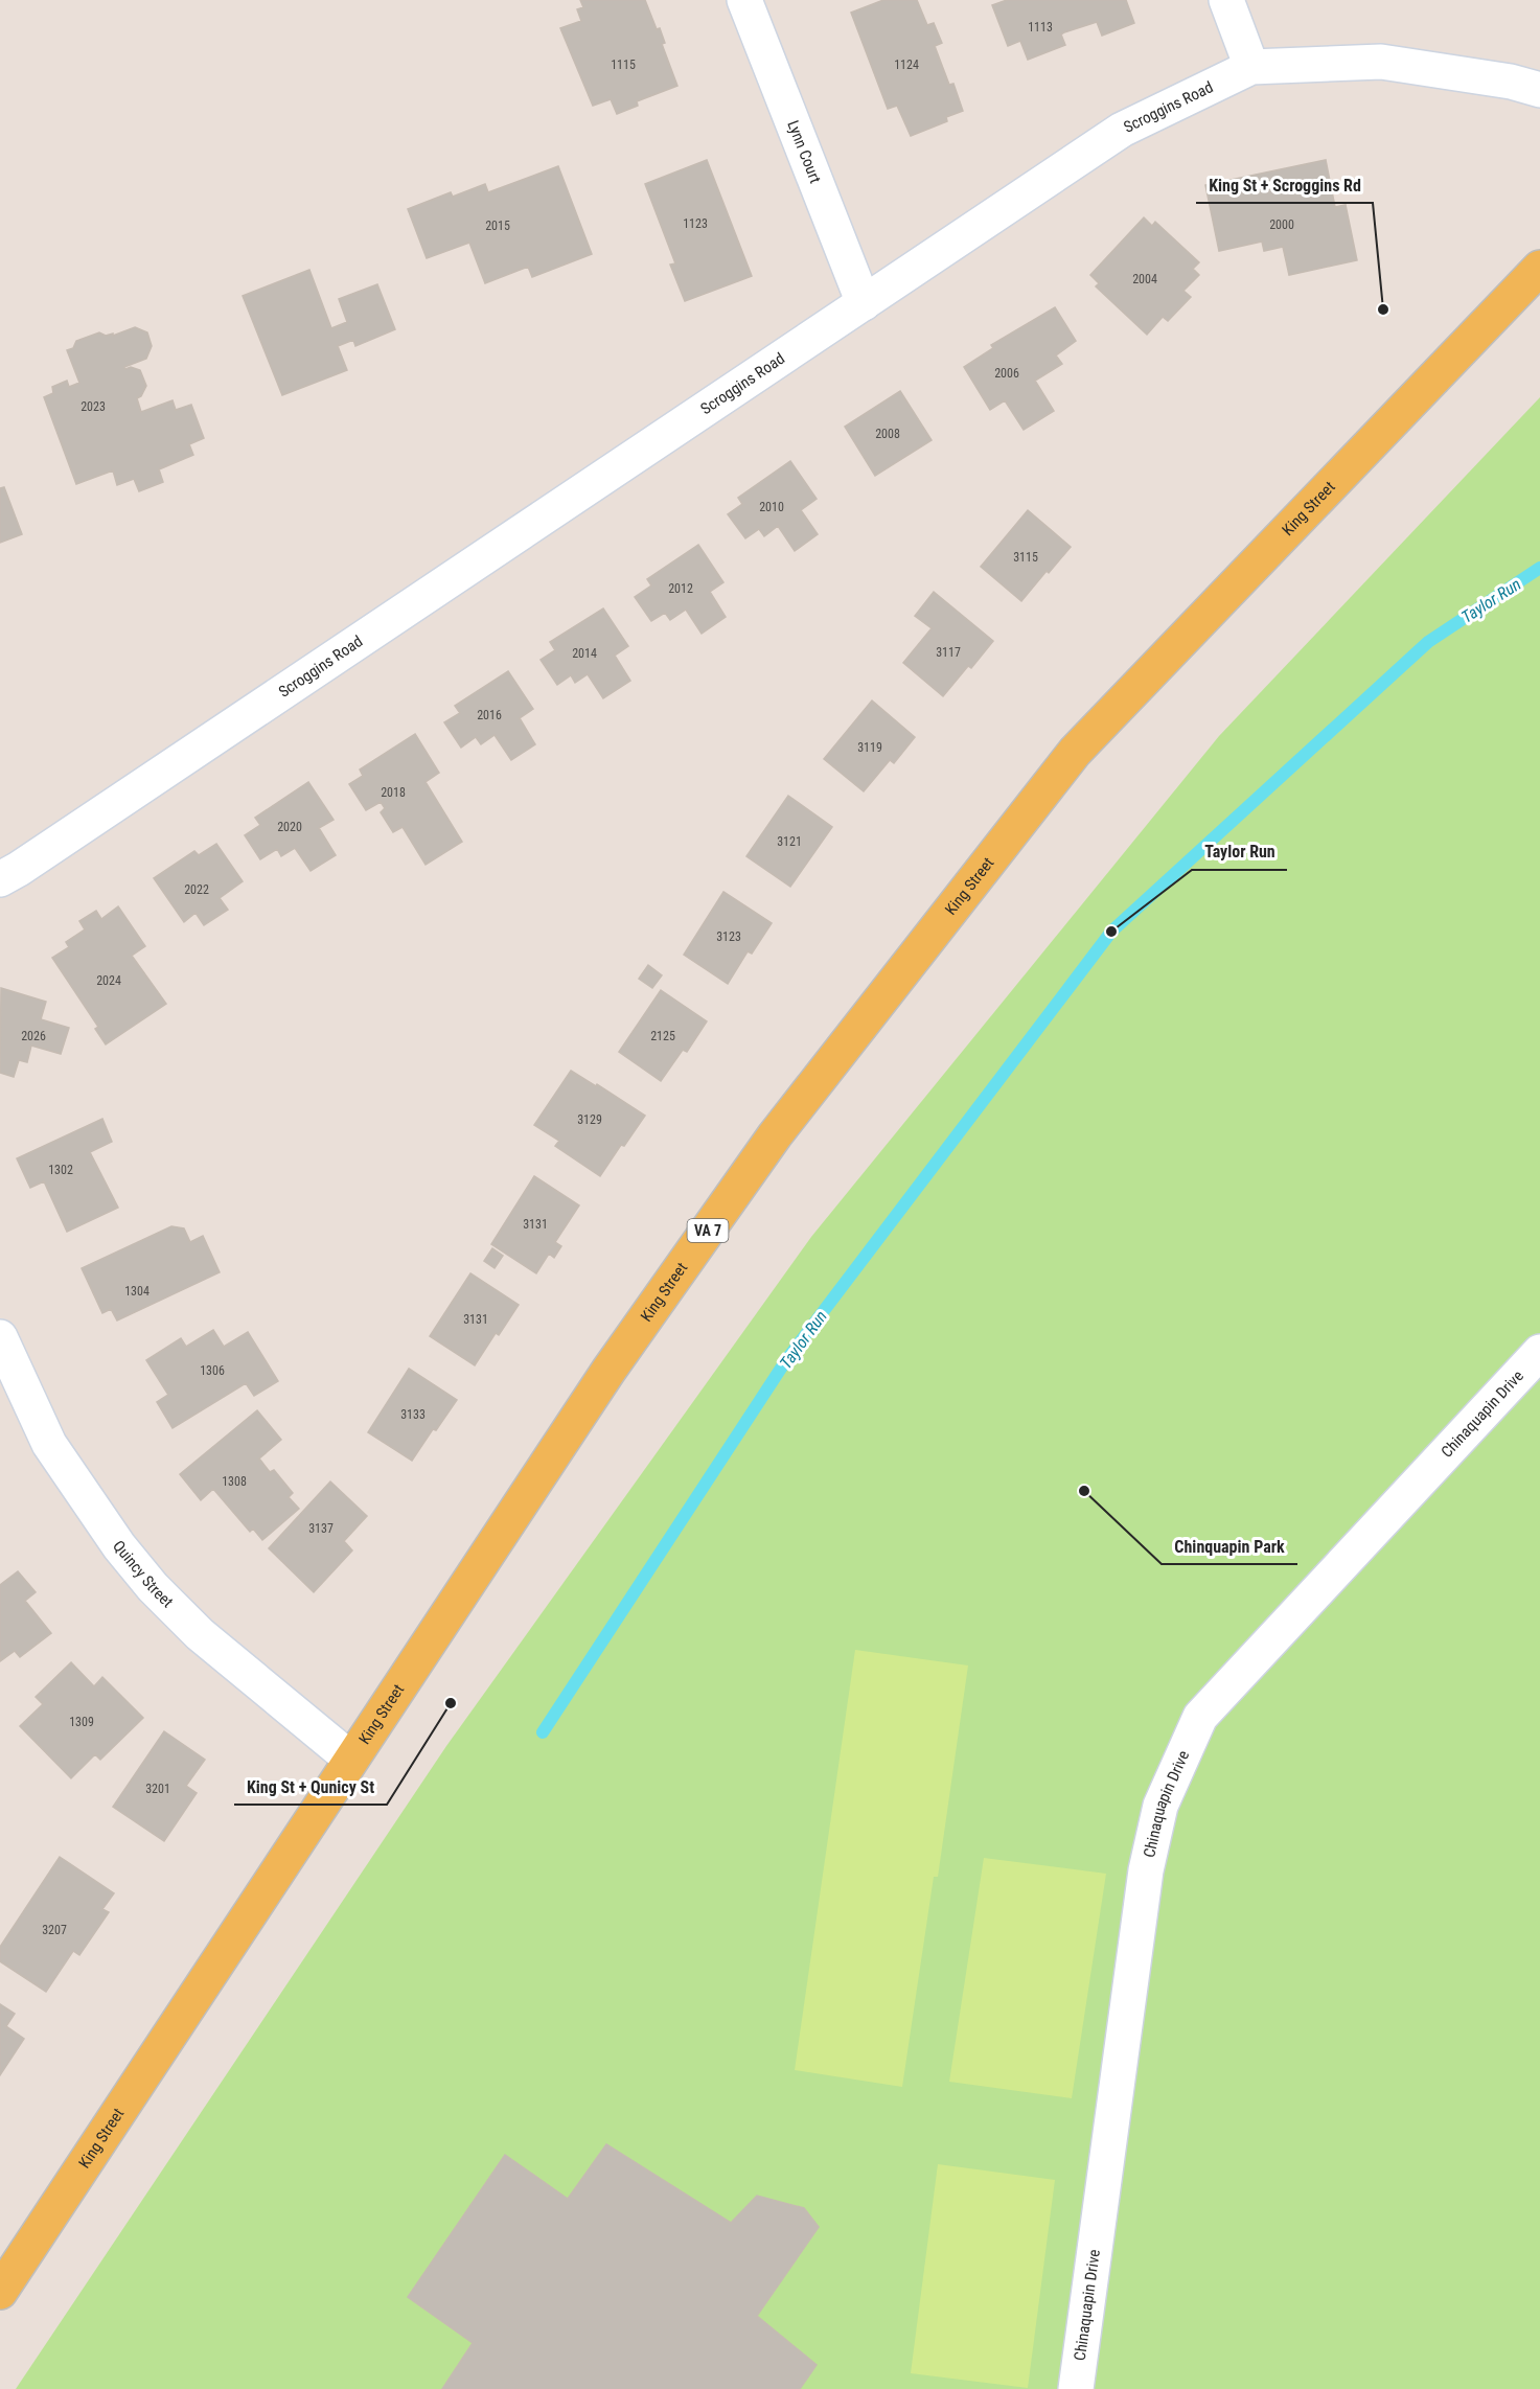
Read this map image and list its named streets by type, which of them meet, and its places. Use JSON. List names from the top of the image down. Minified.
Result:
{"streets":{"main road":["King Street","VA 7"],"street":["Scroggins Road","Lynn Court","Chinaquapin Drive","Quincy Street"]},"crossings":[["Scroggins Road","Lynn Court"],["King Street","Quincy Street"]],"water":["Taylor Run"],"places":["King St + Scroggins Rd","Taylor Run","Chinquapin Park","King St + Qunicy St"],"house_numbers":["1113","1115","1124","1123","2000","2015","2004","2006","2023","2008","2010","3115","2012","3117","2014","2016","3119","2018","2020","3121","2022","3123","2024","2026","2125","3129","1302","3131","1304","3131","1306","3133","1308","3137","1309","3201","3207"]}
